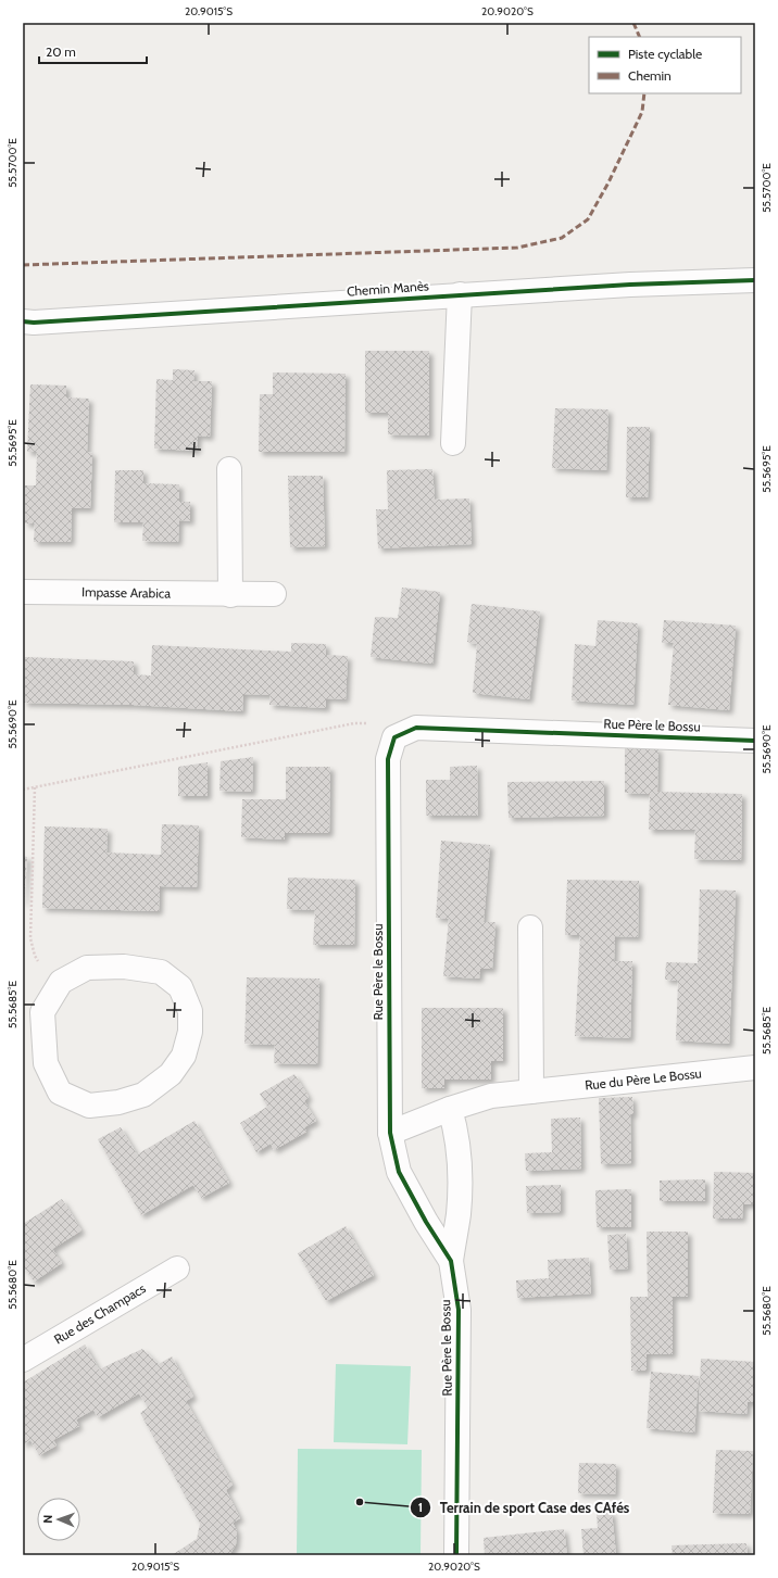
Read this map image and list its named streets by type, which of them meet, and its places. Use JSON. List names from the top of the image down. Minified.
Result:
{"streets":{"street":["Chemin Manès","Impasse Arabica","Rue Père le Bossu","Rue du Père Le Bossu","Rue des Champacs"]},"crossings":[["Rue Père le Bossu","Rue du Père Le Bossu"]],"places":["Terrain de sport Case des CAfés"],"legend":["Piste cyclable","Chemin"],"scale_bar":"20 m","north":"left","coordinates":["20.9015°S","20.9020°S","55.5700°E","55.5695°E","55.5690°E","55.5685°E","55.5680°E"]}
